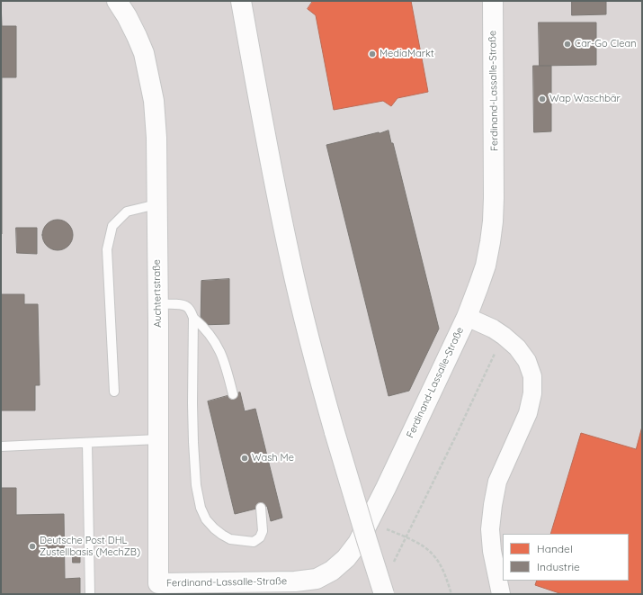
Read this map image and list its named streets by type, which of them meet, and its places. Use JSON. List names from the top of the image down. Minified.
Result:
{"streets":{"street":["Ferdinand-Lassalle-Straße","Auchtertstraße"]},"crossings":[["Ferdinand-Lassalle-Straße","Auchtertstraße"]],"places":["Car-Go Clean","MediaMarkt","Wap Waschbär","Wash Me","Deutsche Post DHL Zustellbasis (MechZB)"],"legend":["Handel","Industrie"]}
